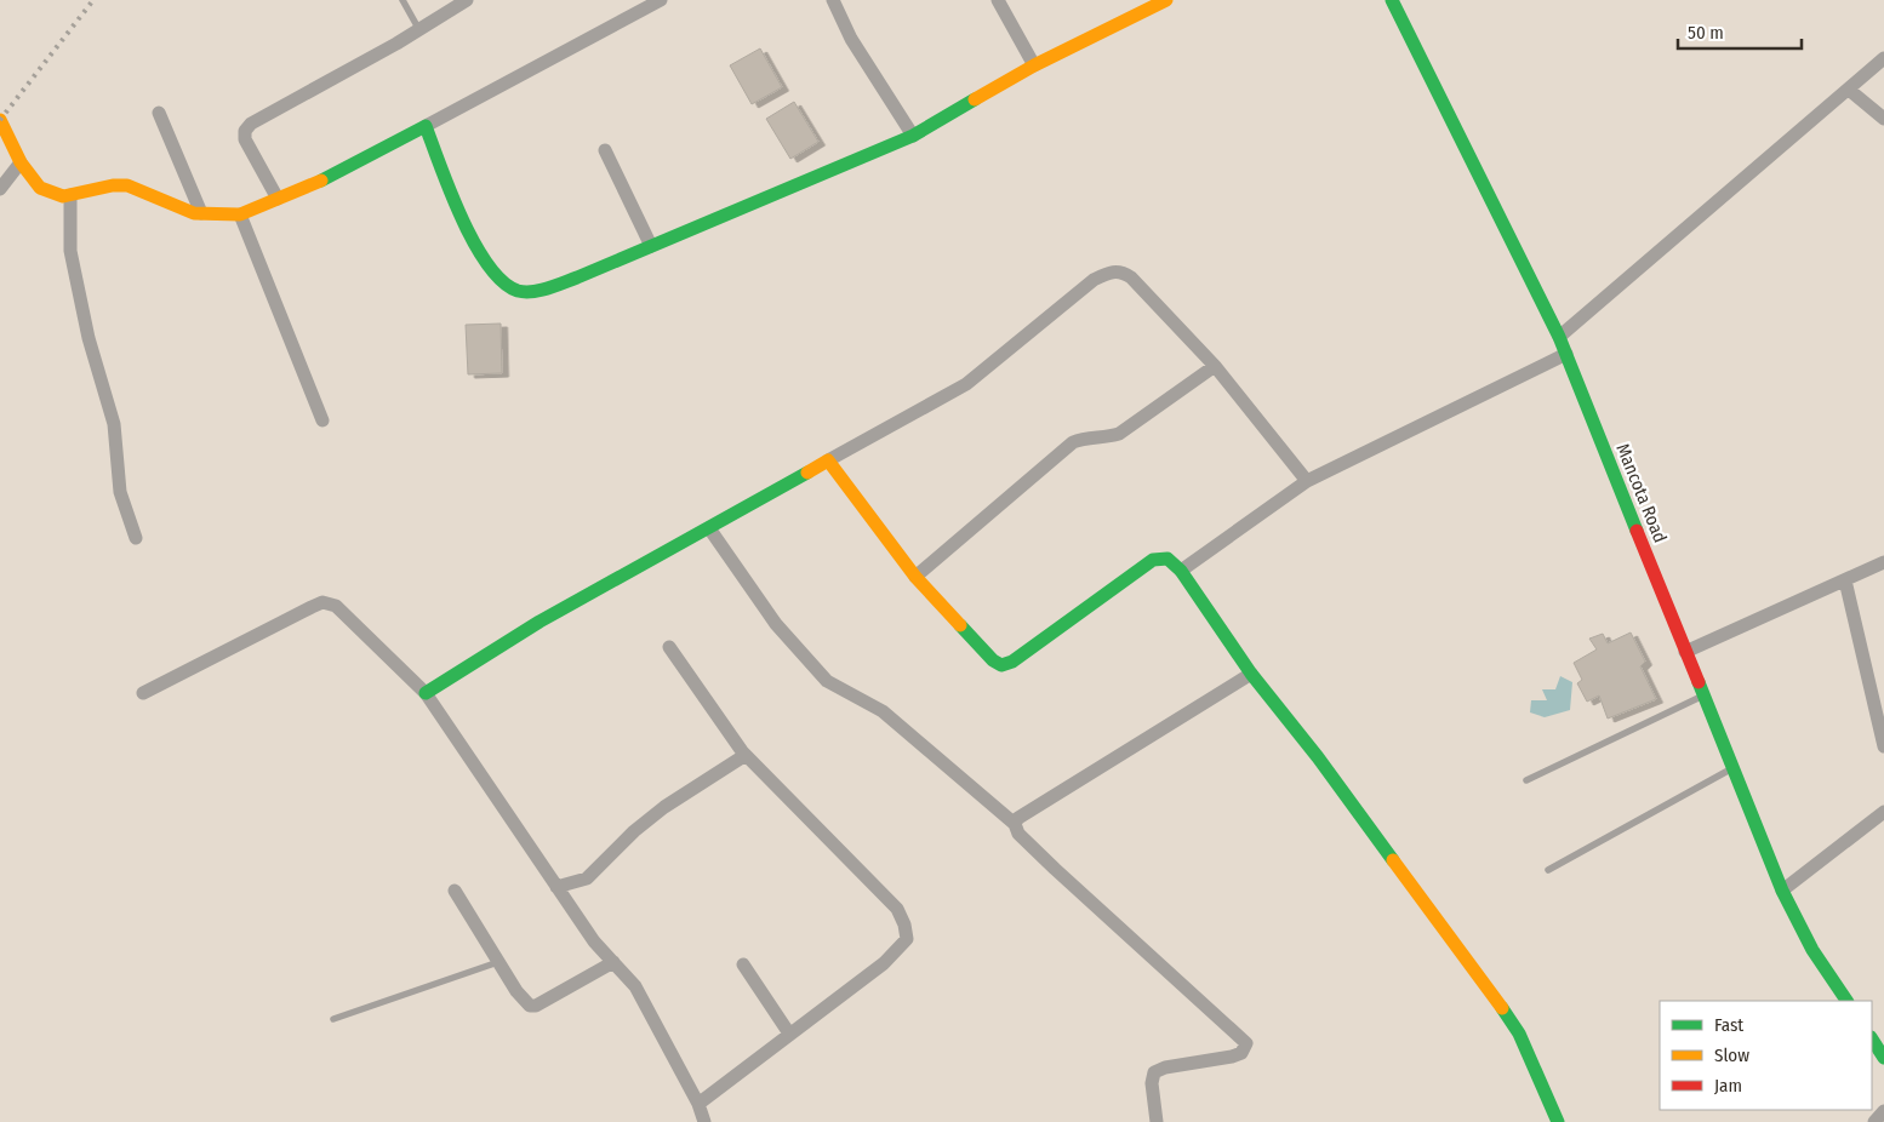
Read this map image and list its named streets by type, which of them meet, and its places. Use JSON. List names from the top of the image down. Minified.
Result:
{"streets":{"street":["Mancota Road"]},"legend":["Fast","Slow","Jam"],"scale_bar":"50 m"}
